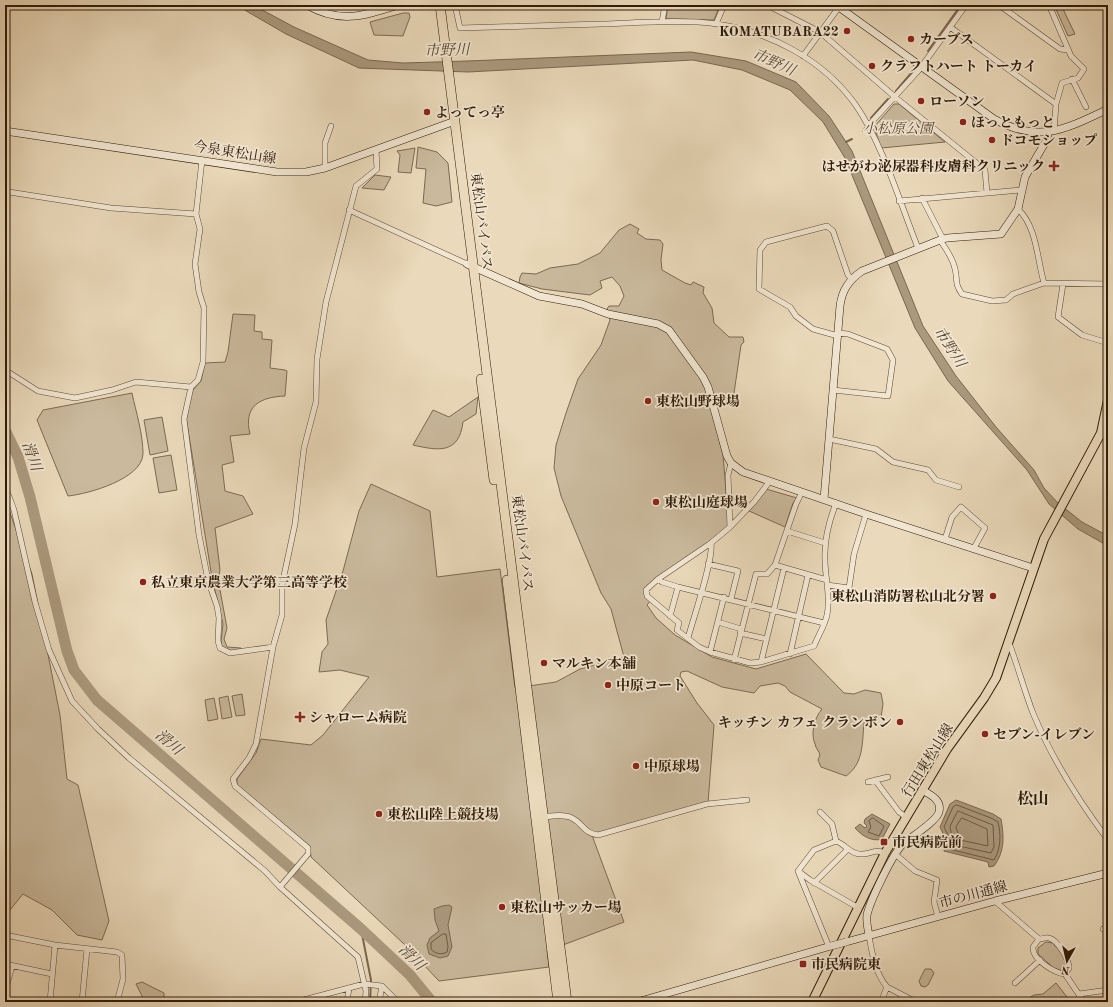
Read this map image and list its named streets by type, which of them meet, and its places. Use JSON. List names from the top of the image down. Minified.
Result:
{"streets":{"highway":["東松山バイパス"],"main road":["行田東松山線"],"street":["今泉東松山線","市の川通線"]},"crossings":[["今泉東松山線","東松山バイパス"]],"districts":["松山"],"water":["市野川","滑川"],"parks":["小松原公園"],"places":{"other":["KOMATUBARA22","カーブス","クラフトハート トーカイ","ローソン","よってっ亭","ほっともっと","ドコモショップ","東松山野球場","東松山庭球場","私立東京農業大学第三高等学校","東松山消防署松山北分署","マルキン本舗","中原コート","キッチン カフェ クランボン","セブン-イレブン","中原球場","東松山陸上競技場","東松山サッカー場"],"health":["はせがわ泌尿器科皮膚科クリニック","シャローム病院"],"transit":["市民病院前","市民病院東"]},"north":"bottom"}
